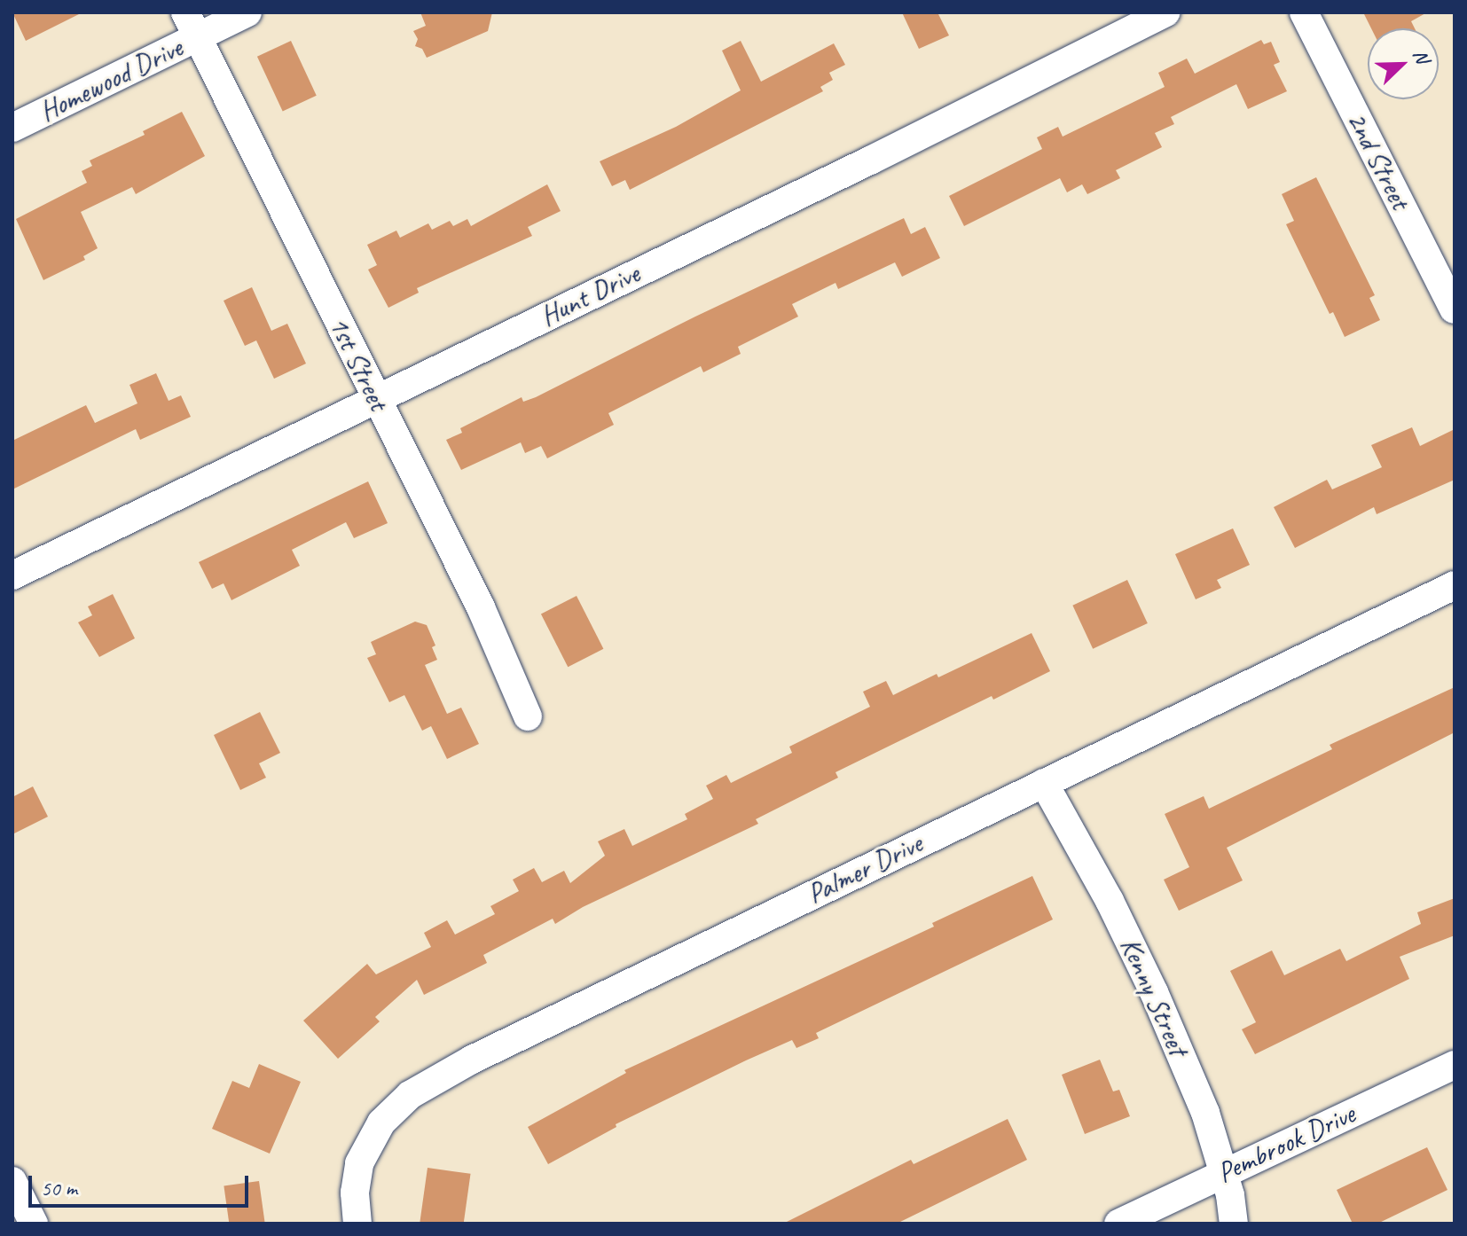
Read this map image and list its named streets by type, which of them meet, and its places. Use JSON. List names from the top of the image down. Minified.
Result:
{"streets":{"street":["Homewood Drive","2nd Street","Hunt Drive","1st Street","Palmer Drive","Kenny Street","Pembrook Drive"]},"crossings":[["Homewood Drive","1st Street"],["Hunt Drive","1st Street"],["Palmer Drive","Kenny Street"],["Kenny Street","Pembrook Drive"]],"scale_bar":"50 m","north":"top right"}
